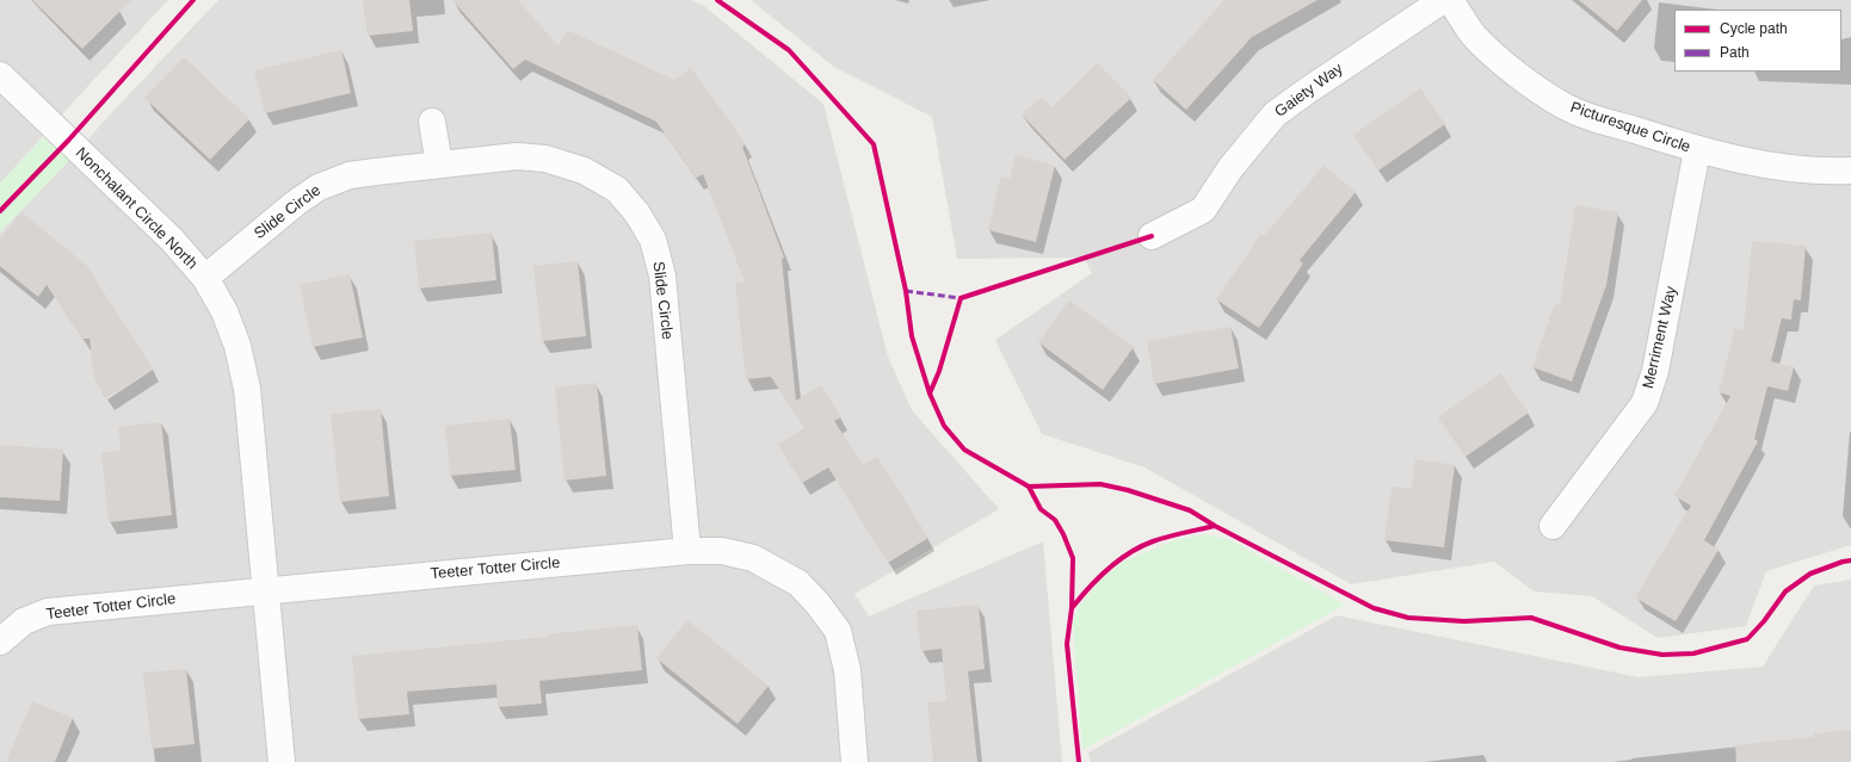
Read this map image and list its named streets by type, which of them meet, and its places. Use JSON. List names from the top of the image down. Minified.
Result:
{"streets":{"street":["Gaiety Way","Picturesque Circle","Nonchalant Circle North","Slide Circle","Merriment Way","Teeter Totter Circle"]},"crossings":[["Picturesque Circle","Merriment Way"],["Nonchalant Circle North","Slide Circle"],["Nonchalant Circle North","Teeter Totter Circle"],["Slide Circle","Teeter Totter Circle"]],"legend":["Cycle path","Path"]}
